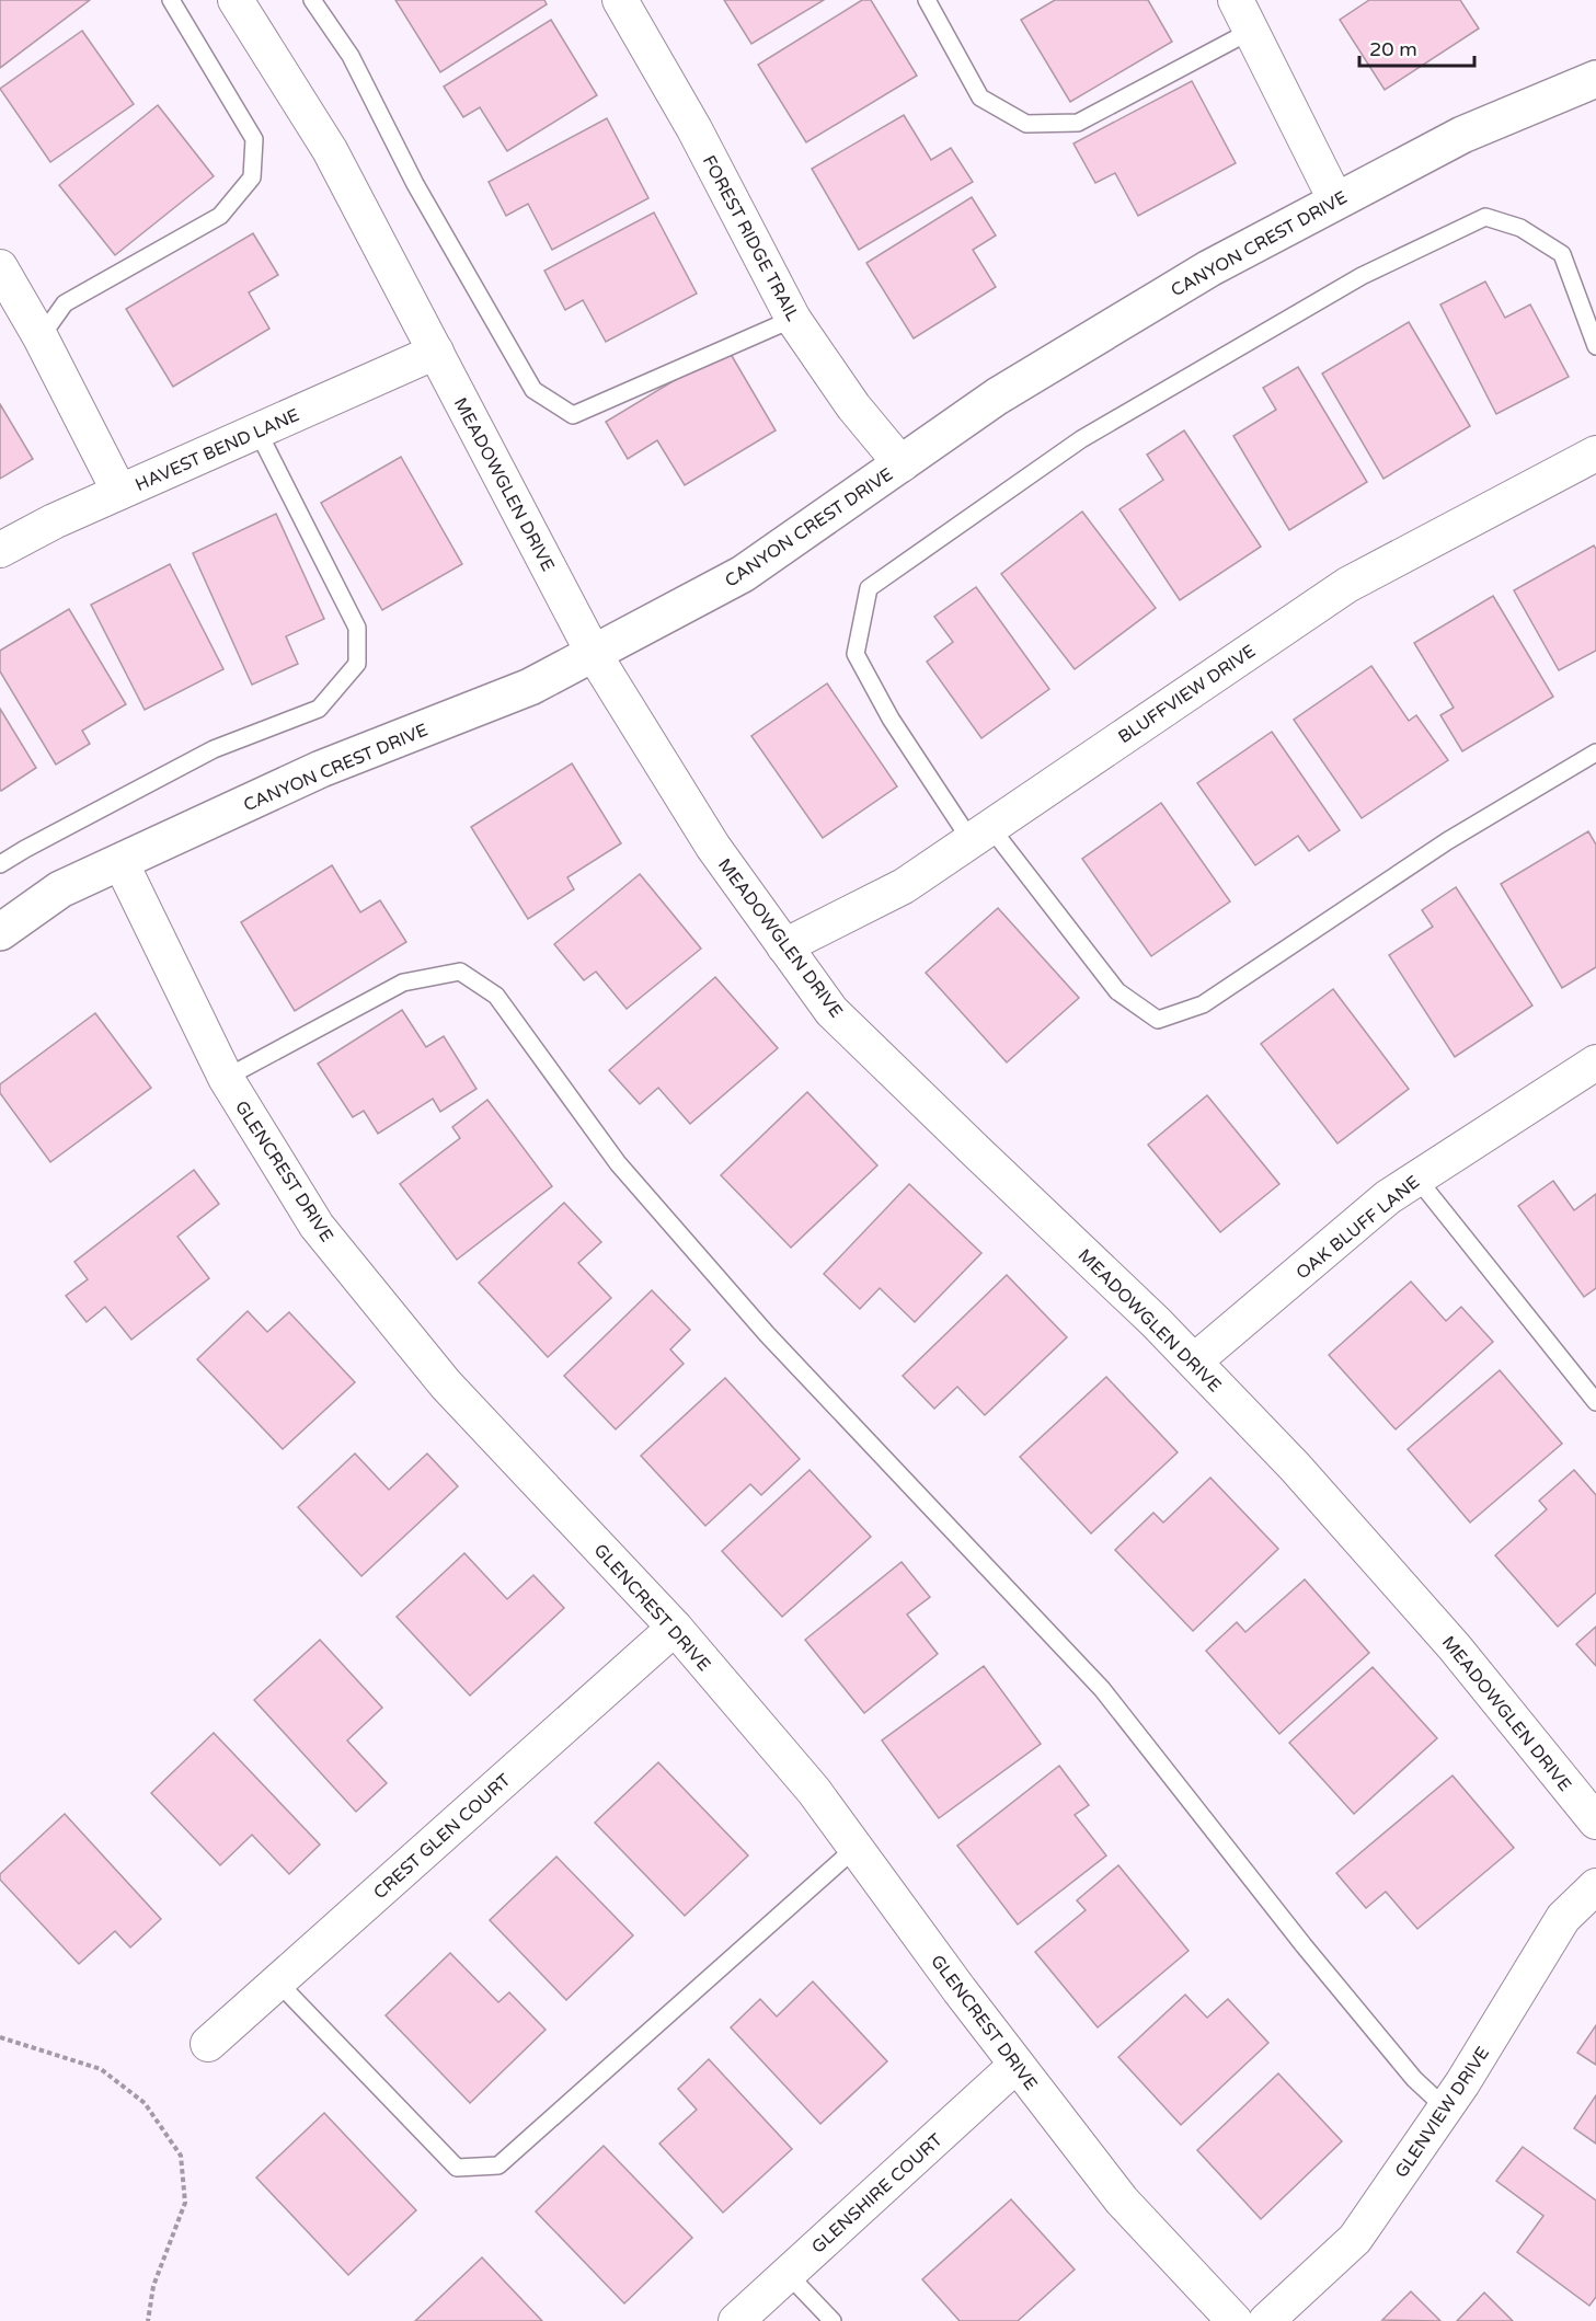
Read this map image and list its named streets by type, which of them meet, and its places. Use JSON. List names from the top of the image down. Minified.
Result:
{"streets":{"street":["FOREST RIDGE TRAIL","CANYON CREST DRIVE","HAVEST BEND LANE","MEADOWGLEN DRIVE","BLUFFVIEW DRIVE","GLENCREST DRIVE","OAK BLUFF LANE","CREST GLEN COURT","GLENVIEW DRIVE","GLENSHIRE COURT"]},"crossings":[["FOREST RIDGE TRAIL","CANYON CREST DRIVE"],["CANYON CREST DRIVE","MEADOWGLEN DRIVE"],["CANYON CREST DRIVE","GLENCREST DRIVE"],["HAVEST BEND LANE","MEADOWGLEN DRIVE"],["MEADOWGLEN DRIVE","BLUFFVIEW DRIVE"],["MEADOWGLEN DRIVE","OAK BLUFF LANE"],["GLENCREST DRIVE","CREST GLEN COURT"],["GLENCREST DRIVE","GLENSHIRE COURT"]],"scale_bar":"20 m"}
